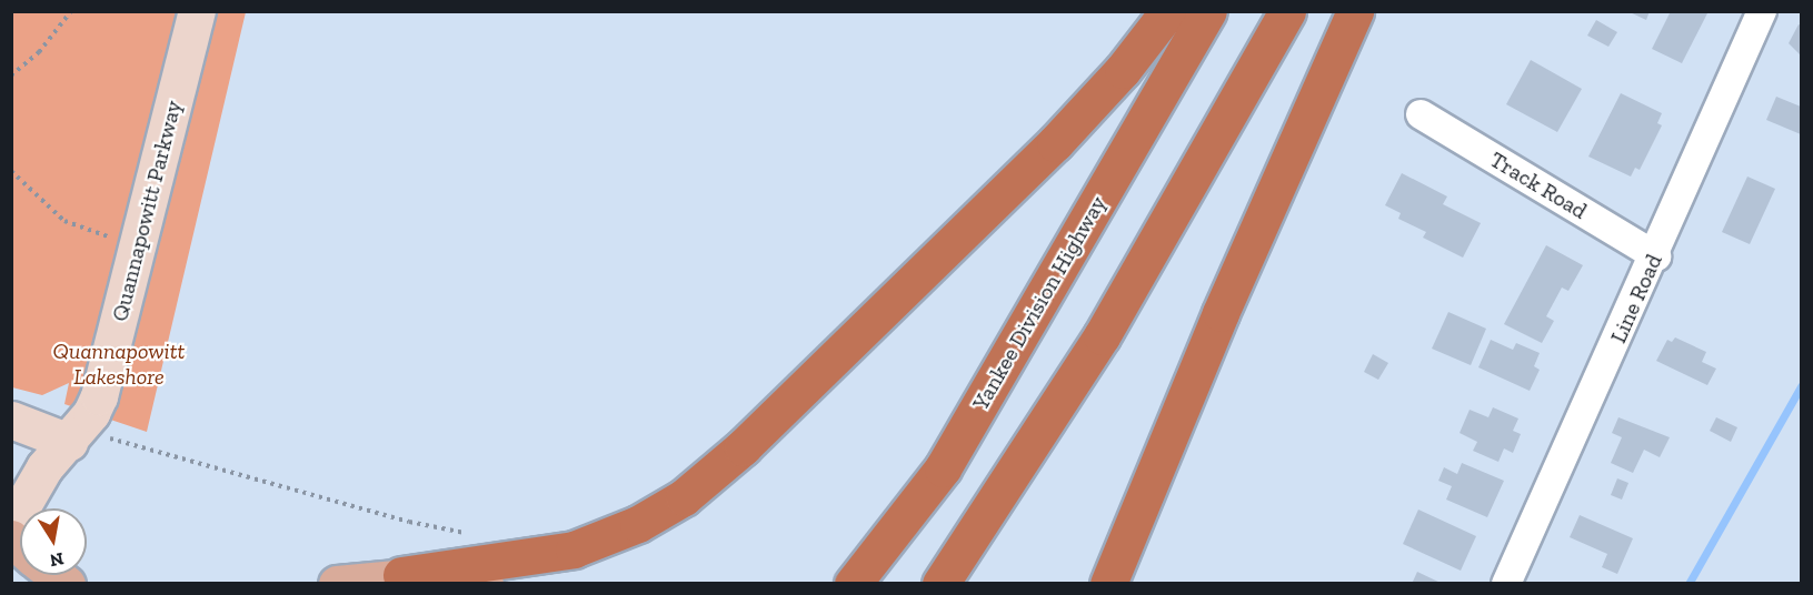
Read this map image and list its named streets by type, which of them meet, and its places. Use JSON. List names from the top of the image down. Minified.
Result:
{"streets":{"highway":["Yankee Division Highway"],"street":["Track Road","Quannapowitt Parkway","Line Road"]},"crossings":[["Track Road","Line Road"]],"parks":["Quannapowitt Lakeshore"],"north":"bottom"}
